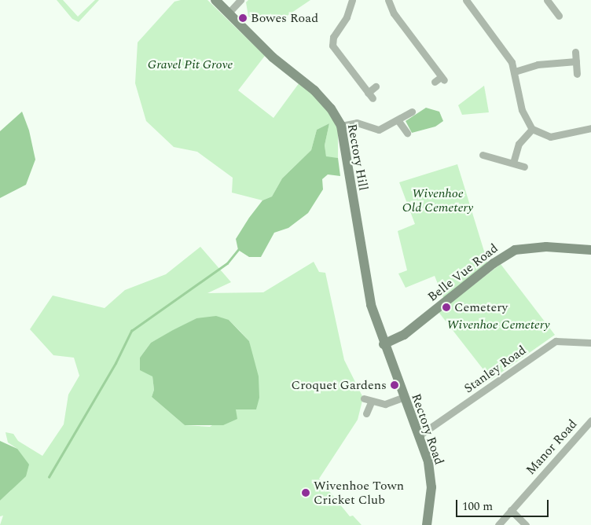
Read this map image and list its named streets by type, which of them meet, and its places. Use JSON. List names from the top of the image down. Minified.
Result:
{"streets":{"street":["Rectory Hill","Belle Vue Road","Stanley Road","Rectory Road","Manor Road"]},"crossings":[["Rectory Hill","Belle Vue Road"],["Rectory Hill","Rectory Road"],["Belle Vue Road","Rectory Road"],["Stanley Road","Rectory Road"]],"parks":["Gravel Pit Grove","Wivenhoe Old Cemetery","Wivenhoe Cemetery"],"places":["Bowes Road","Cemetery","Croquet Gardens","Wivenhoe Town Cricket Club"],"scale_bar":"100 m"}
